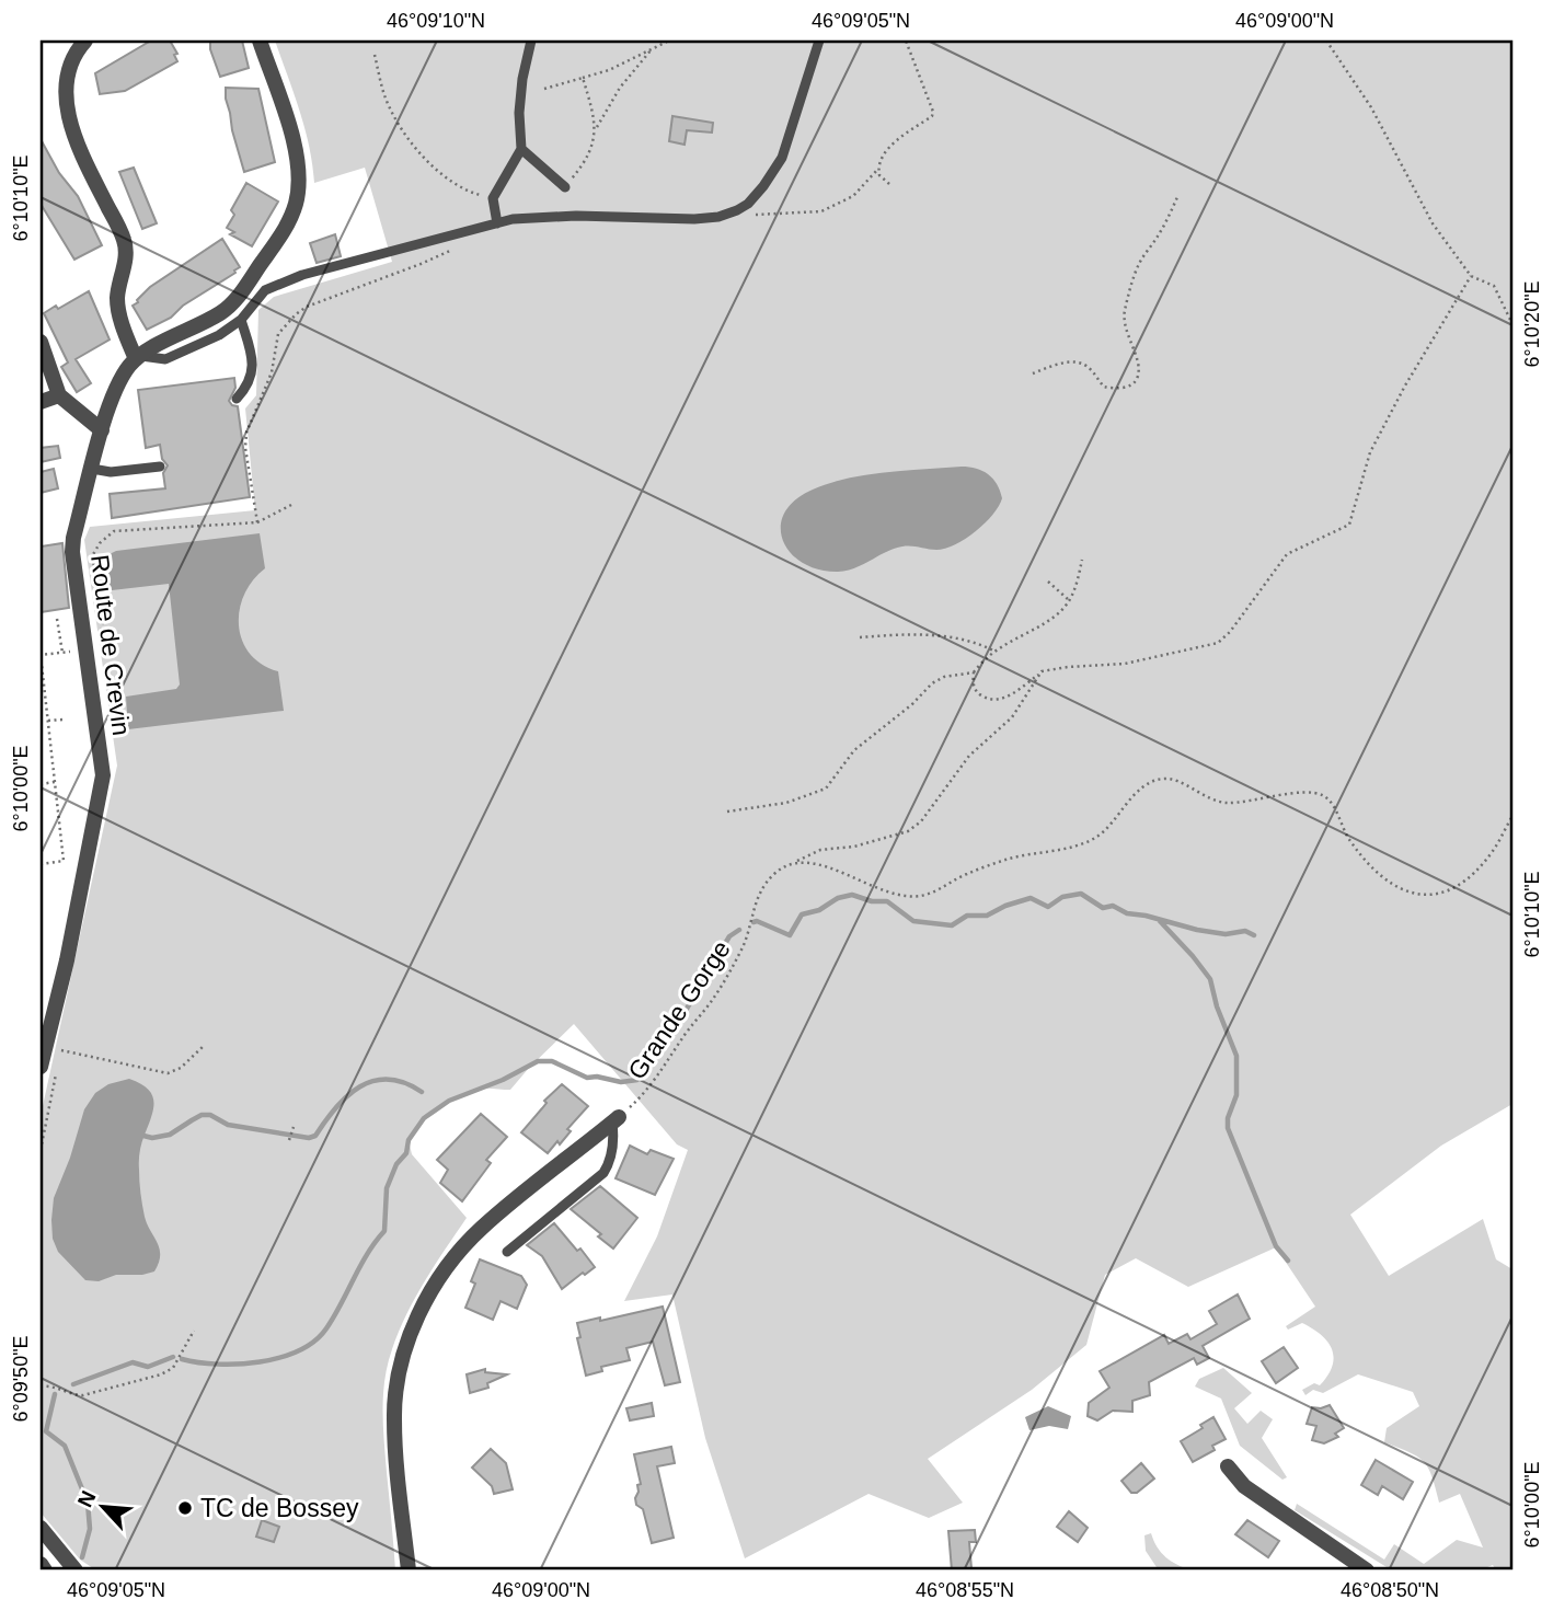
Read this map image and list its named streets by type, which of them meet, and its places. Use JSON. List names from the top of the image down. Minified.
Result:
{"streets":{"street":["Route de Crevin"],"path":["Grande Gorge"]},"places":["TC de Bossey"],"north":"top left","coordinates":["46°09'10\"N","46°09'05\"N","46°09'00\"N","6°10'10\"E","6°10'20\"E","6°10'00\"E","6°09'50\"E","46°08'55\"N","46°08'50\"N"]}
